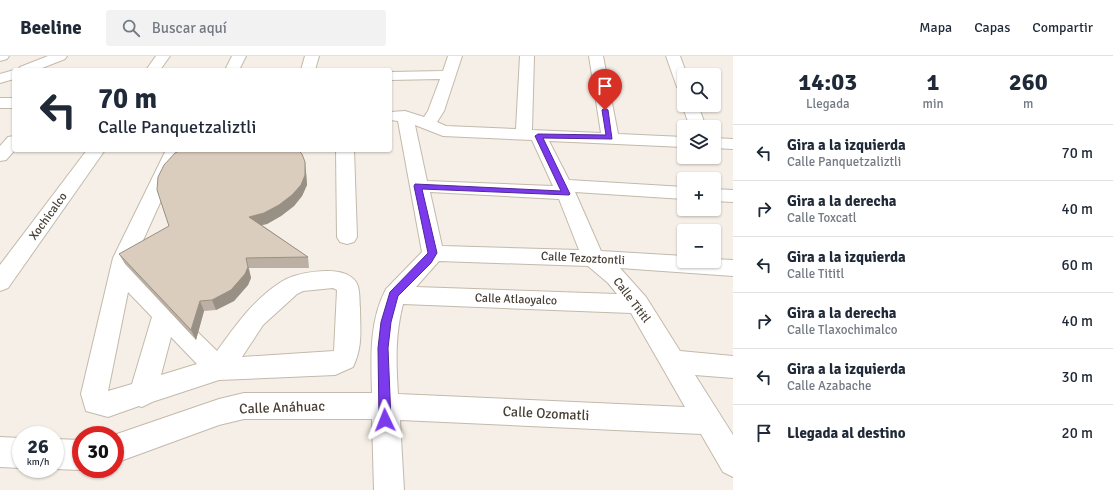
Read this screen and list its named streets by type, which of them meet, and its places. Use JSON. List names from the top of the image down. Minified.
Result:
{"streets":{"street":["Xochicalco","Calle Tezoztontli","Calle Atlaoyalco","Calle Tititl","Calle Anáhuac","Calle Ozomatli"]},"crossings":[["Calle Tezoztontli","Calle Tititl"],["Calle Atlaoyalco","Calle Tititl"],["Calle Tititl","Calle Ozomatli"],["Calle Anáhuac","Calle Ozomatli"]],"page":{"header":"Beeline","search":"Buscar aquí","nav":["Mapa","Capas","Compartir"],"eta":["14:03","Llegada","1","min","260","m"],"map_buttons":["+","−"],"turn":["70 m","Calle Panquetzaliztli"],"list":[{"name":"Gira a la izquierda","note":"Calle Panquetzaliztli","value":"70 m"},{"name":"Gira a la derecha","note":"Calle Toxcatl","value":"40 m"},{"name":"Gira a la izquierda","note":"Calle Tititl","value":"60 m"},{"name":"Gira a la derecha","note":"Calle Tlaxochimalco","value":"40 m"},{"name":"Gira a la izquierda","note":"Calle Azabache","value":"30 m"},{"name":"Llegada al destino","value":"20 m"}],"speed":"26 km/h","limit":"30"}}
